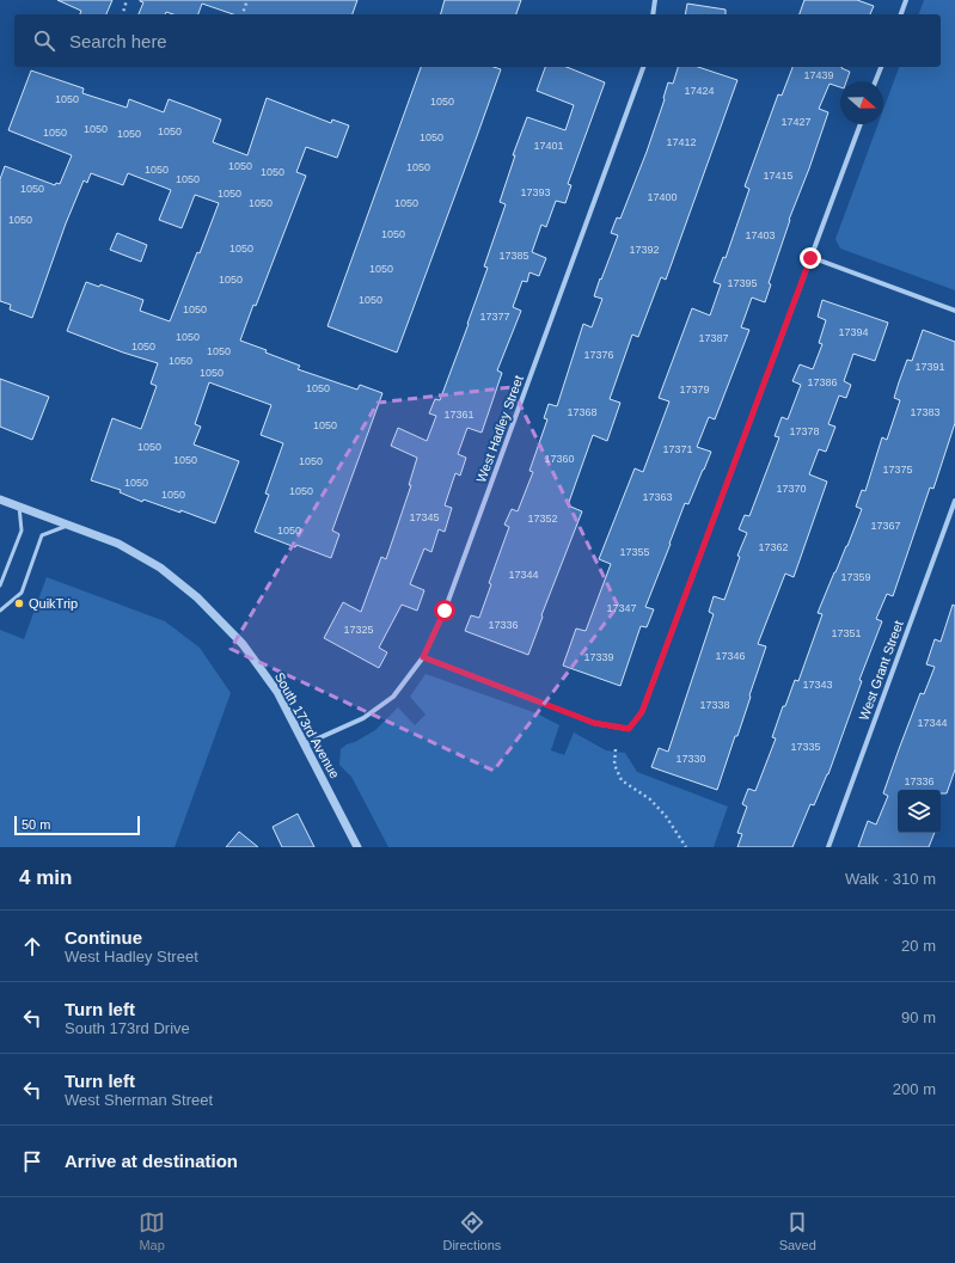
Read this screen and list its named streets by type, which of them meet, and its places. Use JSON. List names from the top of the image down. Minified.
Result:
{"streets":{"street":["West Hadley Street","West Grant Street","South 173rd Avenue"]},"crossings":[["West Hadley Street","South 173rd Avenue"]],"places":["QuikTrip"],"house_numbers":["17439","17424","1050","1050","17427","1050","1050","1050","1050","1050","17412","17401","1050","1050","1050","1050","17415","1050","1050","17393","1050","17400","1050","1050","1050","1050","17403","1050","17392","17385","1050","1050","17395","1050","1050","17377","17394","1050","17387","1050","1050","17376","1050","17391","1050","17386","1050","17379","17368","17383","17361","1050","17378","1050","17371","17360","1050","1050","17375","1050","17370","1050","1050","17363","17345","17352","17367","1050","17362","17355","17344","17359","17347","17336","17325","17351","17346","17339","17343","17338","17344","17335","17330","17336"],"scale_bar":"50 m","north":"right","page":{"search":"Search here","scale":"50 m","heading":["4 min","Walk · 310 m"],"list":[["Continue","West Hadley Street","20 m"],["Turn left","South 173rd Drive","90 m"],["Turn left","West Sherman Street","200 m"],"Arrive at destination"],"nav":["Map","Directions","Saved"]}}
